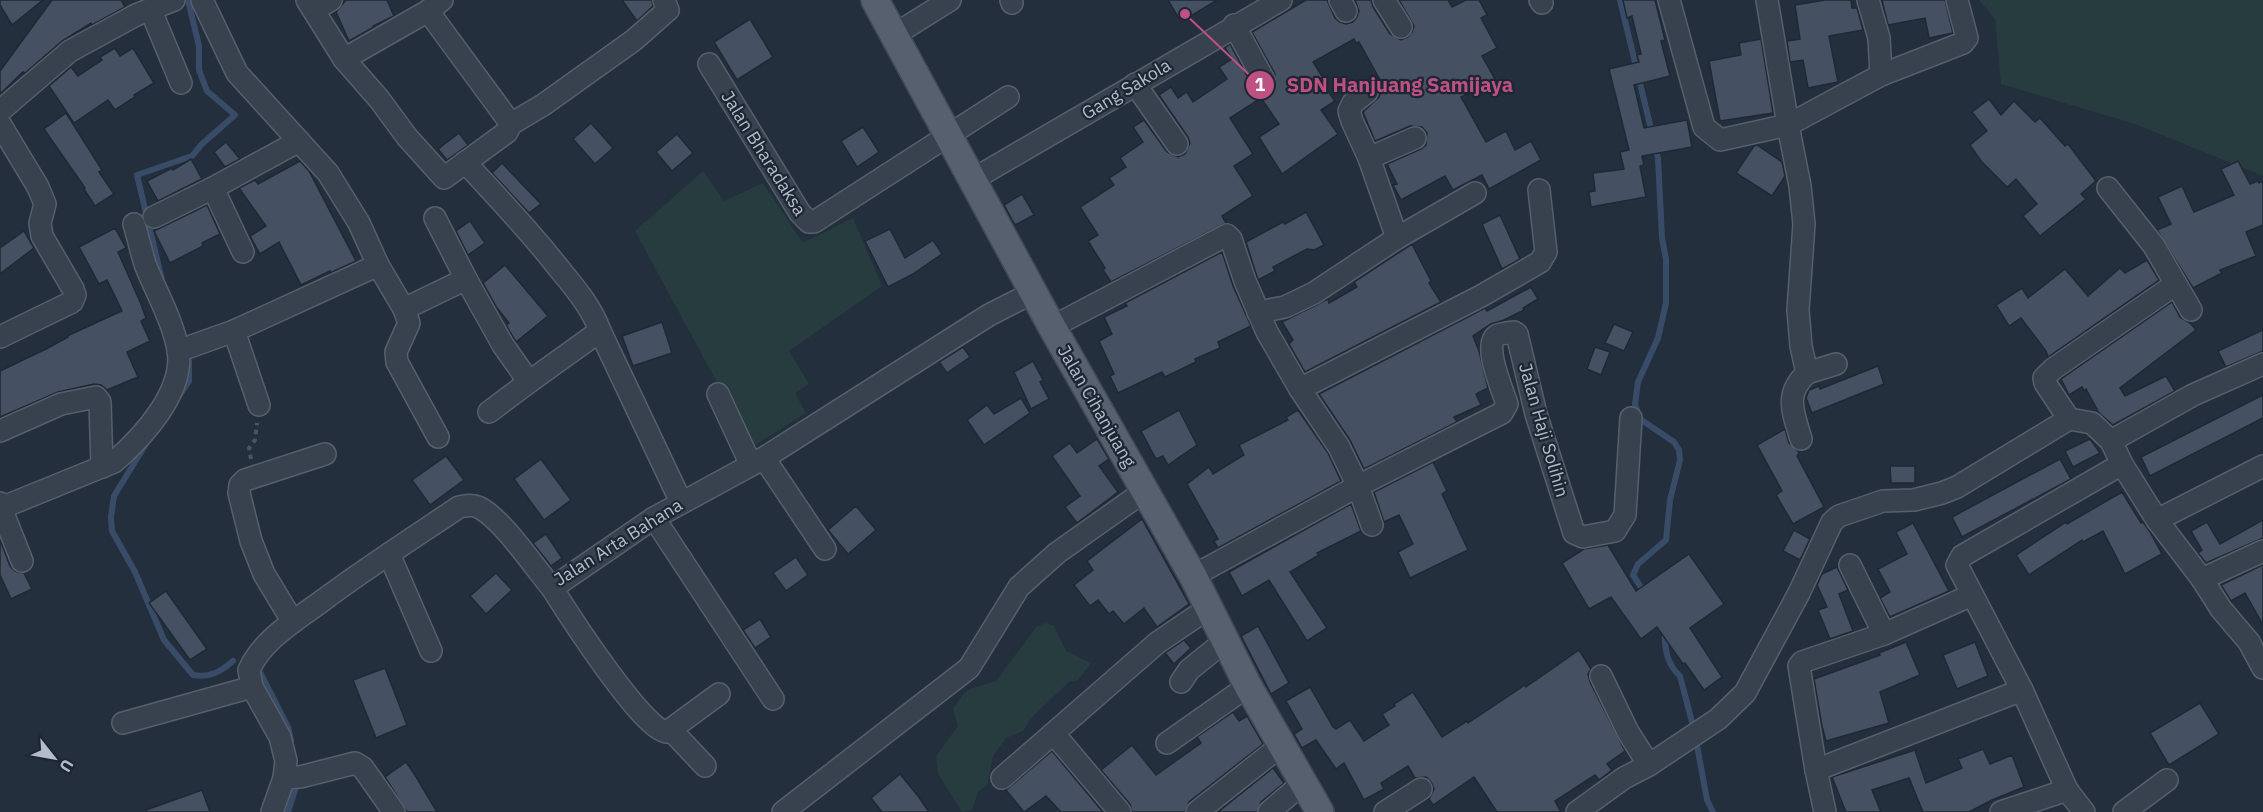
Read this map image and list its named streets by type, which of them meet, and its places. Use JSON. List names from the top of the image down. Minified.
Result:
{"streets":{"main road":["Jalan Cihanjuang"],"street":["Gang Sakola","Jalan Bharadaksa","Jalan Haji Solihin","Jalan Arta Bahana"]},"crossings":[["Gang Sakola","Jalan Cihanjuang"],["Jalan Bharadaksa","Jalan Cihanjuang"],["Jalan Cihanjuang","Jalan Haji Solihin"],["Jalan Cihanjuang","Jalan Arta Bahana"]],"places":["SDN Hanjuang Samijaya"],"north":"bottom right"}
